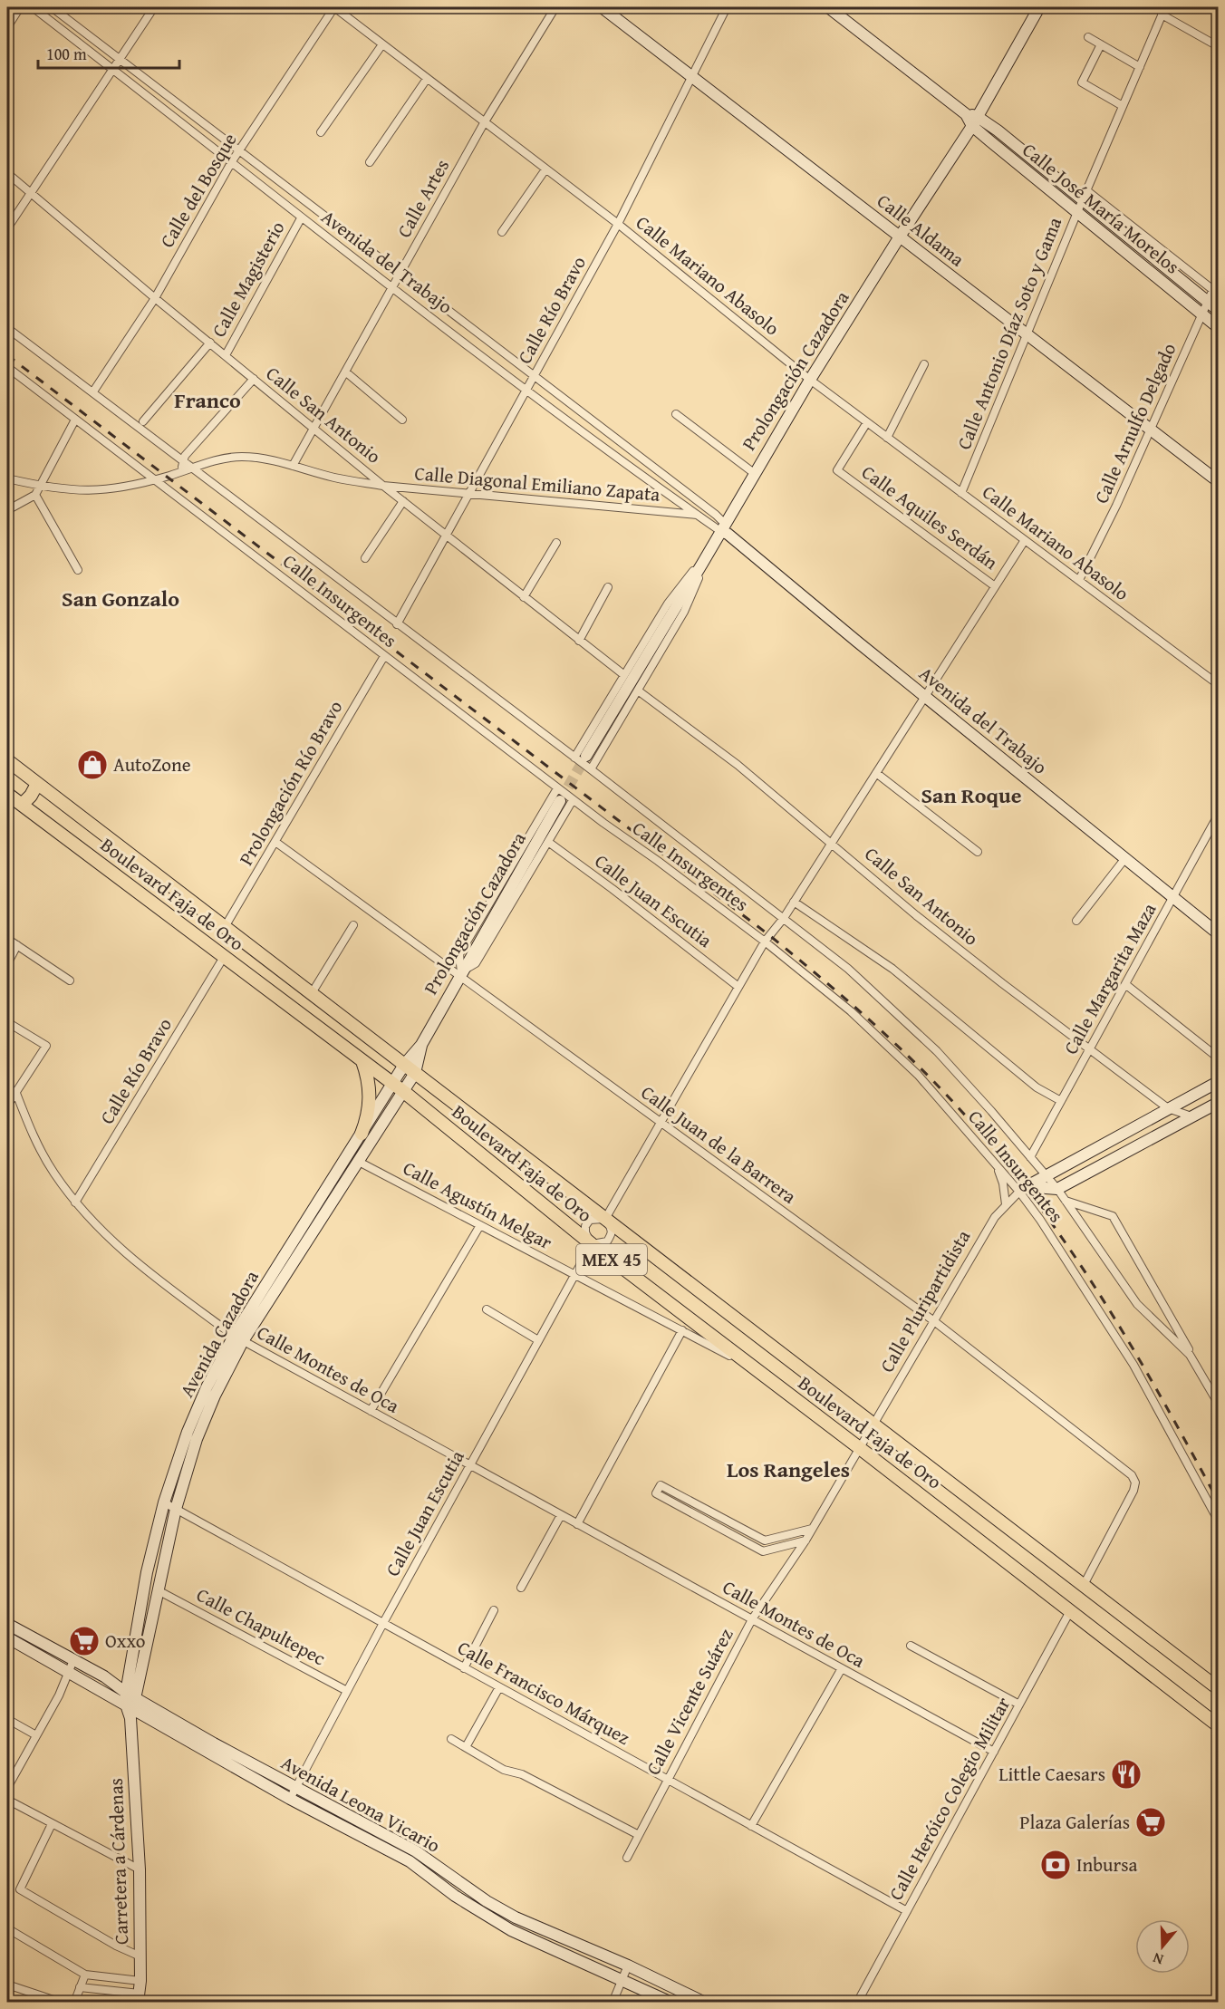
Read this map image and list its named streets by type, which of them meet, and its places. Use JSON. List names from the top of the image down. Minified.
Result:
{"streets":{"main road":["Boulevard Faja de Oro","MEX 45"],"street":["Calle del Bosque","Calle Artes","Calle José María Morelos","Calle Aldama","Avenida del Trabajo","Calle Mariano Abasolo","Calle Magisterio","Calle Río Bravo","Calle Antonio Díaz Soto y Gama","Prolongación Cazadora","Calle San Antonio","Calle Arnulfo Delgado","Calle Diagonal Emiliano Zapata","Calle Aquiles Serdán","Calle Insurgentes","Prolongación Río Bravo","Calle Juan Escutia","Calle Margarita Maza","Calle Juan de la Barrera","Calle Agustín Melgar","Calle Pluripartidista","Avenida Cazadora","Calle Montes de Oca","Calle Chapultepec","Calle Francisco Márquez","Calle Vicente Suárez","Calle Heróico Colegio Militar","Avenida Leona Vicario","Carretera a Cárdenas"]},"crossings":[["Calle del Bosque","Avenida del Trabajo"],["Calle del Bosque","Calle Mariano Abasolo"],["Calle del Bosque","Calle San Antonio"],["Calle del Bosque","Calle Insurgentes"],["Calle Artes","Avenida del Trabajo"],["Calle Artes","Calle Mariano Abasolo"],["Calle Artes","Calle San Antonio"],["Calle Artes","Calle Diagonal Emiliano Zapata"],["Calle José María Morelos","Calle Antonio Díaz Soto y Gama"],["Calle José María Morelos","Prolongación Cazadora"],["Calle José María Morelos","Calle Arnulfo Delgado"],["Calle Aldama","Calle Río Bravo"],["Calle Aldama","Calle Antonio Díaz Soto y Gama"],["Calle Aldama","Prolongación Cazadora"],["Calle Aldama","Calle Arnulfo Delgado"],["Avenida del Trabajo","Calle Magisterio"],["Avenida del Trabajo","Calle Río Bravo"],["Avenida del Trabajo","Prolongación Cazadora"],["Avenida del Trabajo","Calle Diagonal Emiliano Zapata"],["Avenida del Trabajo","Calle Margarita Maza"],["Calle Mariano Abasolo","Calle Río Bravo"],["Calle Mariano Abasolo","Calle Antonio Díaz Soto y Gama"],["Calle Mariano Abasolo","Prolongación Cazadora"],["Calle Mariano Abasolo","Calle Arnulfo Delgado"],["Calle Mariano Abasolo","Calle Aquiles Serdán"],["Calle Magisterio","Calle San Antonio"],["Calle Río Bravo","Calle San Antonio"],["Calle Río Bravo","Calle Diagonal Emiliano Zapata"],["Calle Río Bravo","Calle Insurgentes"],["Calle Río Bravo","Boulevard Faja de Oro"],["Calle Río Bravo","Calle Montes de Oca"],["Prolongación Cazadora","Calle Insurgentes"],["Prolongación Cazadora","Boulevard Faja de Oro"],["Prolongación Cazadora","Calle Juan de la Barrera"],["Prolongación Cazadora","Avenida Cazadora"],["Calle San Antonio","Calle Diagonal Emiliano Zapata"],["Calle San Antonio","Calle Margarita Maza"],["Calle San Antonio","Calle Pluripartidista"],["Calle Diagonal Emiliano Zapata","Calle Insurgentes"],["Calle Insurgentes","Prolongación Río Bravo"],["Calle Insurgentes","Calle Margarita Maza"],["Calle Insurgentes","Calle Pluripartidista"],["Prolongación Río Bravo","Boulevard Faja de Oro"],["Prolongación Río Bravo","Calle Juan de la Barrera"],["Boulevard Faja de Oro","Calle Juan Escutia"],["Boulevard Faja de Oro","Calle Juan de la Barrera"],["Boulevard Faja de Oro","Calle Agustín Melgar"],["Boulevard Faja de Oro","Calle Pluripartidista"],["Boulevard Faja de Oro","Avenida Cazadora"],["Boulevard Faja de Oro","Calle Vicente Suárez"],["Boulevard Faja de Oro","Calle Heróico Colegio Militar"],["Calle Juan Escutia","Calle Agustín Melgar"],["Calle Juan Escutia","Calle Montes de Oca"],["Calle Juan Escutia","Calle Chapultepec"],["Calle Juan Escutia","Calle Francisco Márquez"],["Calle Juan Escutia","Avenida Leona Vicario"],["Calle Juan de la Barrera","Calle Pluripartidista"],["Calle Agustín Melgar","Avenida Cazadora"],["Calle Pluripartidista","Calle Vicente Suárez"],["Avenida Cazadora","Calle Montes de Oca"],["Avenida Cazadora","Calle Chapultepec"],["Avenida Cazadora","Calle Francisco Márquez"],["Avenida Cazadora","Avenida Leona Vicario"],["Avenida Cazadora","Carretera a Cárdenas"],["Calle Montes de Oca","Calle Vicente Suárez"],["Calle Montes de Oca","Calle Heróico Colegio Militar"],["Calle Francisco Márquez","Calle Vicente Suárez"],["Calle Francisco Márquez","Calle Heróico Colegio Militar"],["Avenida Leona Vicario","Carretera a Cárdenas"]],"districts":["Franco","San Gonzalo","San Roque","Los Rangeles"],"places":{"shop":["AutoZone"],"supermarket":["Oxxo","Plaza Galerías"],"restaurant":["Little Caesars"],"bank":["Inbursa"]},"scale_bar":"100 m","north":"bottom"}
